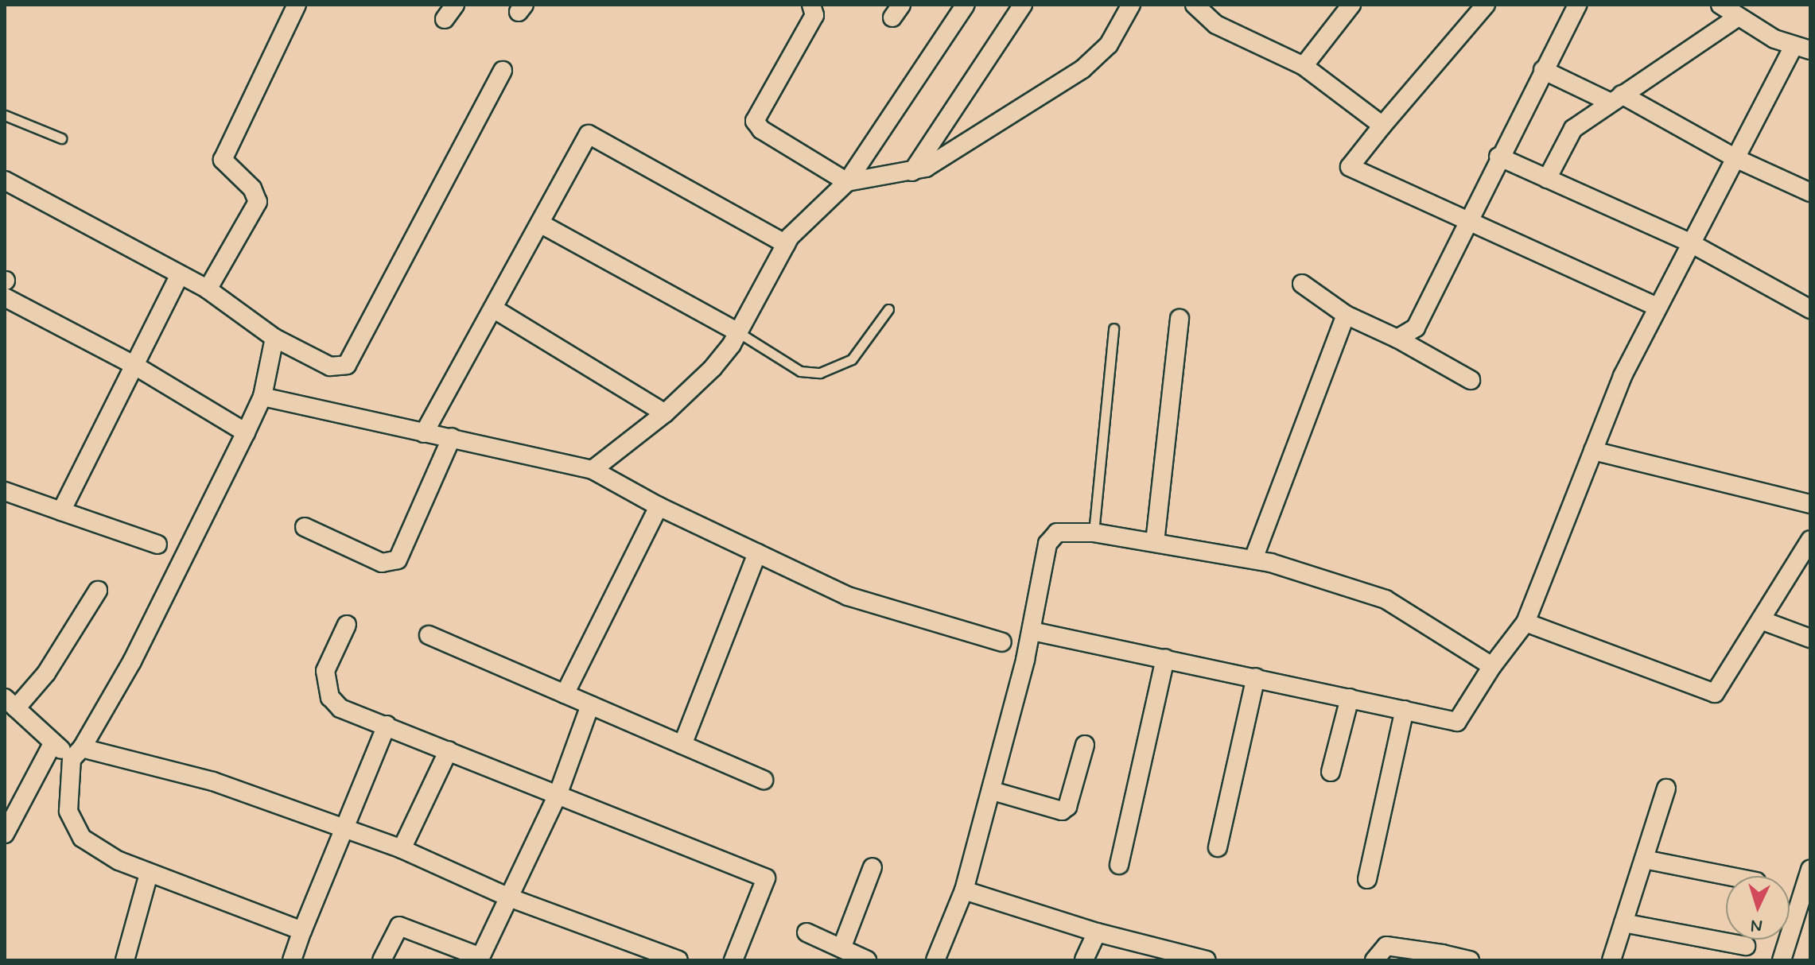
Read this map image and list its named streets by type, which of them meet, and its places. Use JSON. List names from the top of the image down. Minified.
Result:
{"north":"bottom"}
